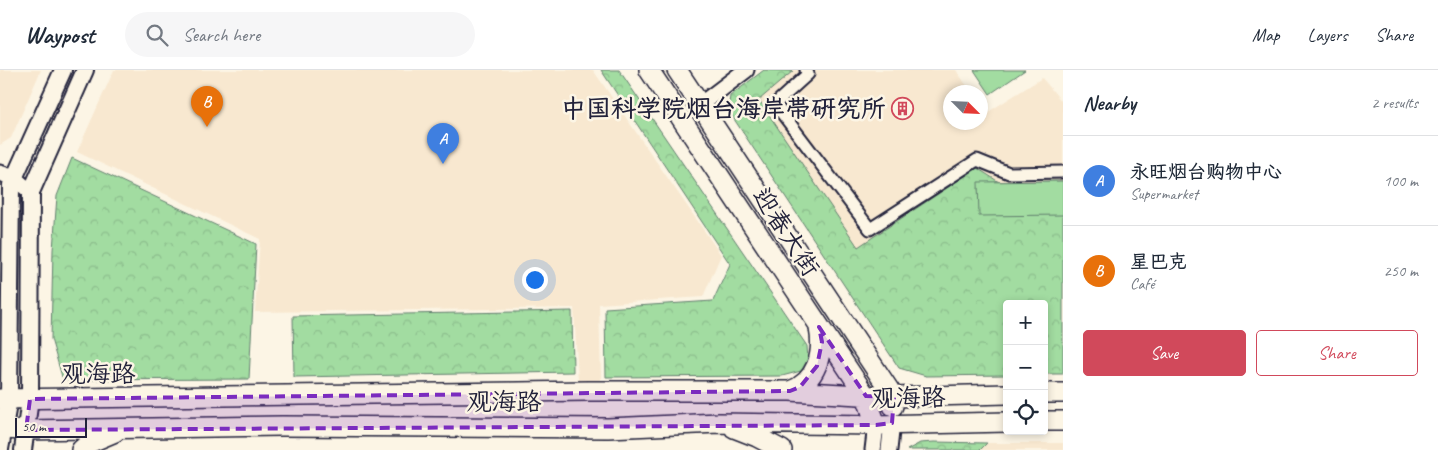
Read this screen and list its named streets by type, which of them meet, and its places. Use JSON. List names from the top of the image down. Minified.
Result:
{"streets":{"main road":["迎春大街","观海路"]},"crossings":[["迎春大街","观海路"]],"places":{"building":["中国科学院烟台海岸带研究所"]},"scale_bar":"50 m","north":"bottom right","page":{"header":"Waypost","search":"Search here","nav":["Map","Layers","Share"],"heading":["Nearby","2 results"],"pins":["B","A"],"list":[{"mark":"A","name":"永旺烟台购物中心","note":"Supermarket","value":"100 m"},{"mark":"B","name":"星巴克","note":"Café","value":"250 m"}],"map_buttons":["+","−"],"buttons":["Save","Share"],"scale":"50 m"}}
